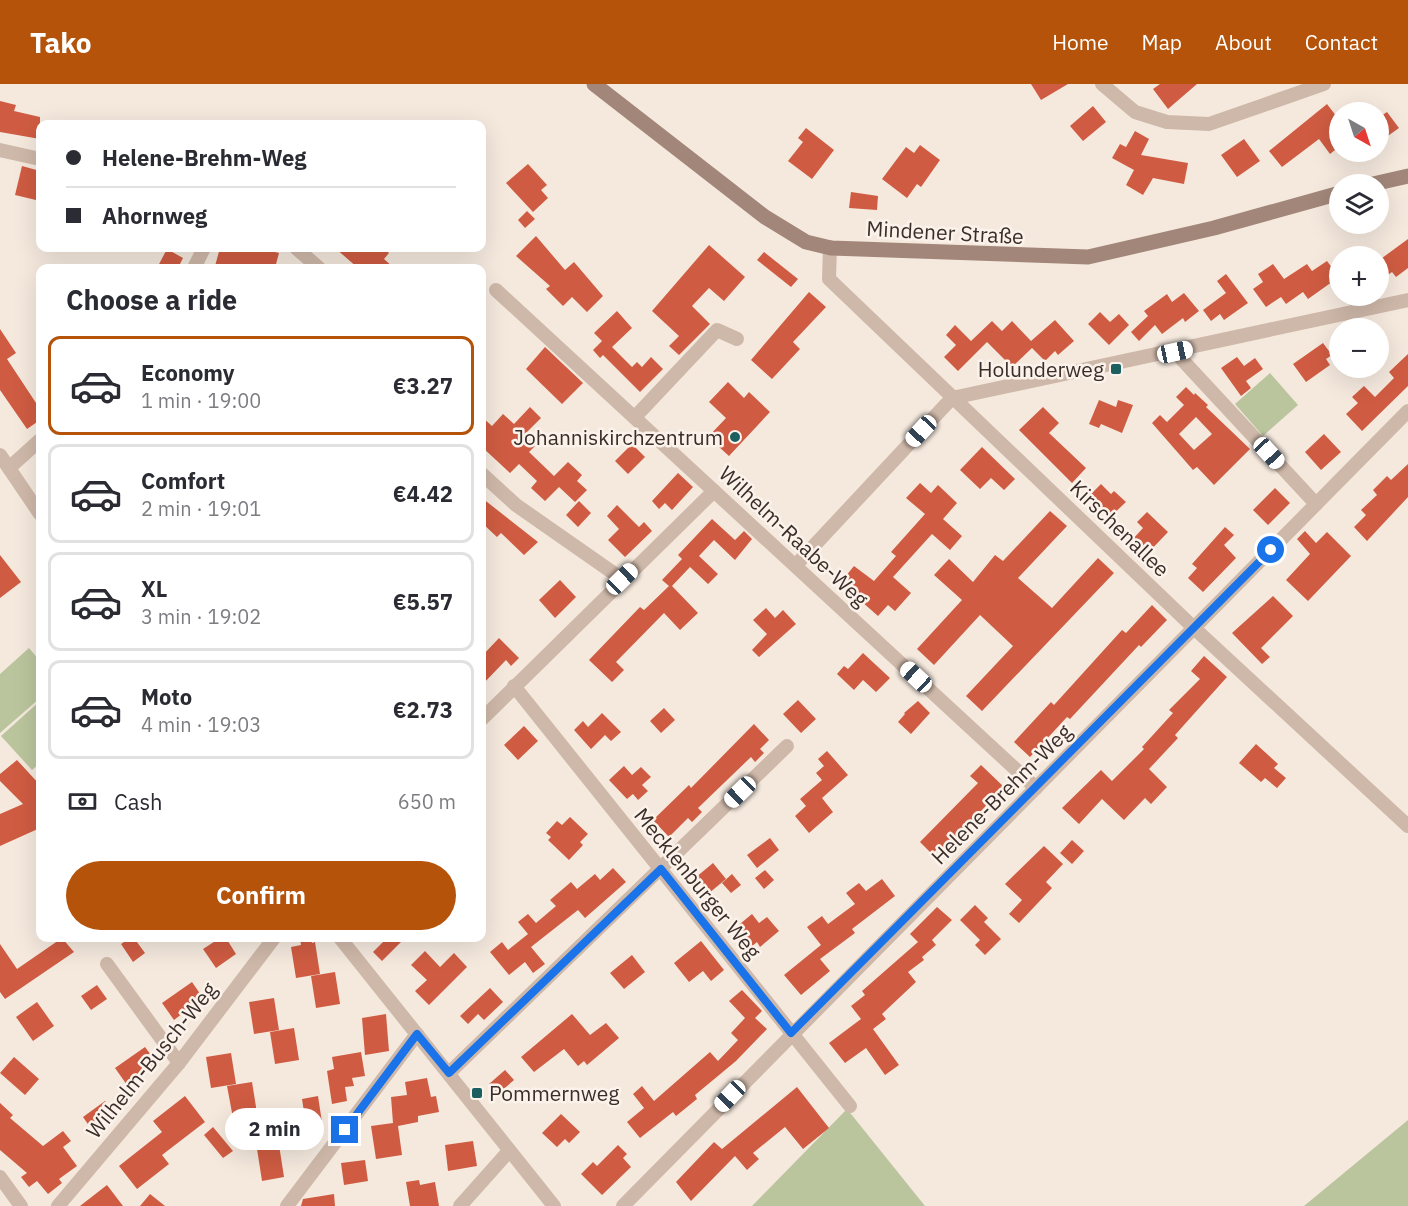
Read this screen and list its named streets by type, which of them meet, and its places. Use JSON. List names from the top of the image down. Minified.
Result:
{"streets":{"main road":["Mindener Straße"],"street":["Kirschenallee","Wilhelm-Raabe-Weg","Helene-Brehm-Weg","Mecklenburger Weg","Wilhelm-Busch-Weg"]},"crossings":[["Mindener Straße","Kirschenallee"],["Kirschenallee","Helene-Brehm-Weg"],["Wilhelm-Raabe-Weg","Helene-Brehm-Weg"],["Helene-Brehm-Weg","Mecklenburger Weg"]],"places":{"transit":["Holunderweg","Pommernweg"],"other":["Johanniskirchzentrum"]},"north":"bottom right","page":{"header":"Tako","nav":["Home","Map","About","Contact"],"map_buttons":["+","−"],"banner":["Helene-Brehm-Weg","Ahornweg"],"heading":"Choose a ride","list":[{"name":"Economy","note":"1 min · 19:00","value":"€3.27"},{"name":"Comfort","note":"2 min · 19:01","value":"€4.42"},{"name":"XL","note":"3 min · 19:02","value":"€5.57"},{"name":"Moto","note":"4 min · 19:03","value":"€2.73"}],"pay":["Cash","650 m"],"buttons":"Confirm","bubble":"2 min"}}
